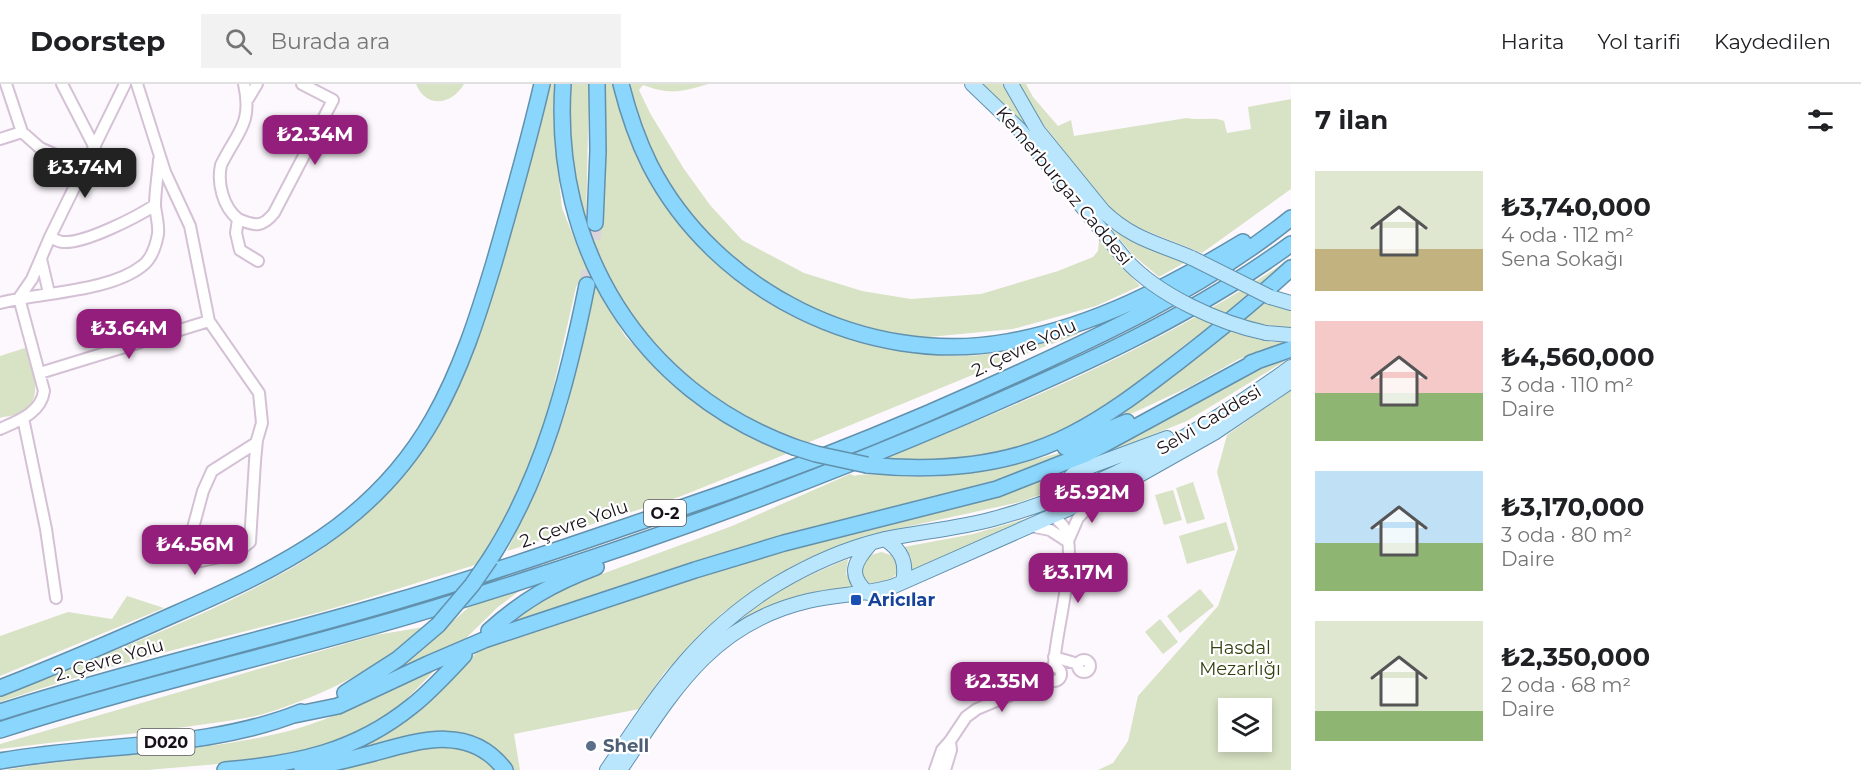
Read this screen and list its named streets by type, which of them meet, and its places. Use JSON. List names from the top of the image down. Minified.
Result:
{"streets":{"highway":["2. Çevre Yolu","O-2","D020"],"main road":["Kemerburgaz Caddesi","Selvi Caddesi"]},"parks":["Hasdal Mezarlığı"],"places":{"transit":["Aricılar"],"other":["Shell"]},"page":{"header":"Doorstep","search":"Burada ara","nav":["Harita","Yol tarifi","Kaydedilen"],"heading":"7 ilan","price":["₺2.34M","₺3.74M","₺3.64M","₺5.92M","₺4.56M","₺3.17M","₺2.35M"],"list":[{"name":"₺3,740,000","note":"4 oda · 112 m² · Sena Sokağı"},{"name":"₺4,560,000","note":"3 oda · 110 m² · Daire"},{"name":"₺3,170,000","note":"3 oda · 80 m² · Daire"},{"name":"₺2,350,000","note":"2 oda · 68 m² · Daire"}]}}
